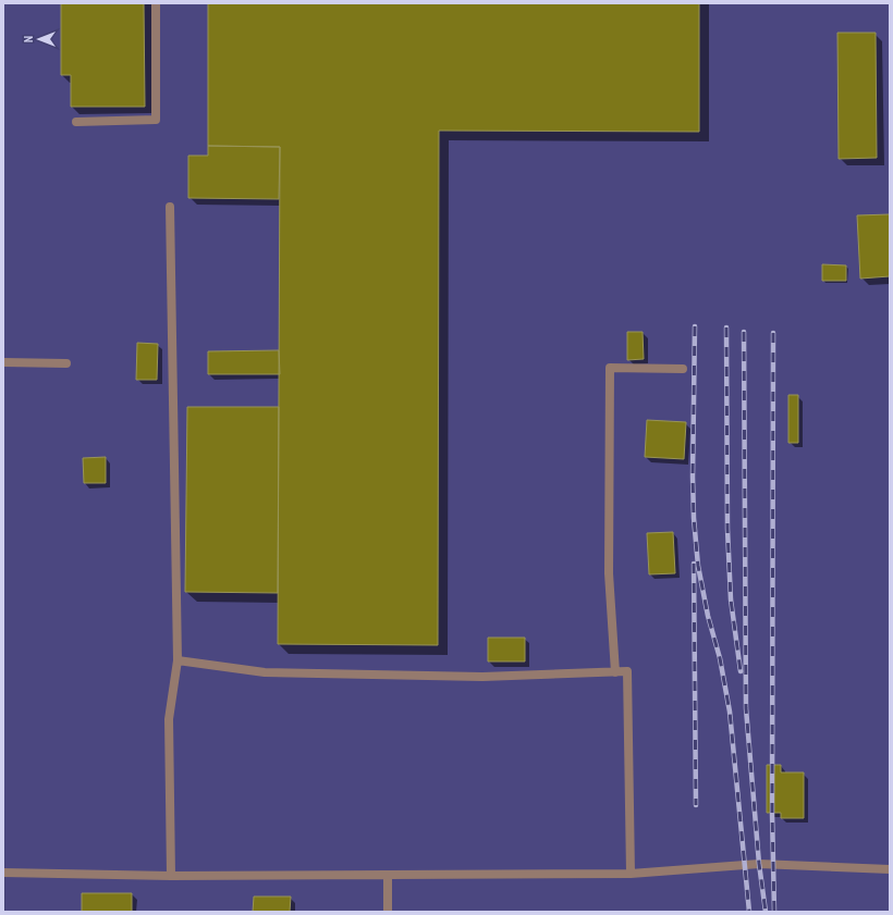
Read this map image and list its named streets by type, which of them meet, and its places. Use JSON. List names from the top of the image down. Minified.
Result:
{"north":"left"}
